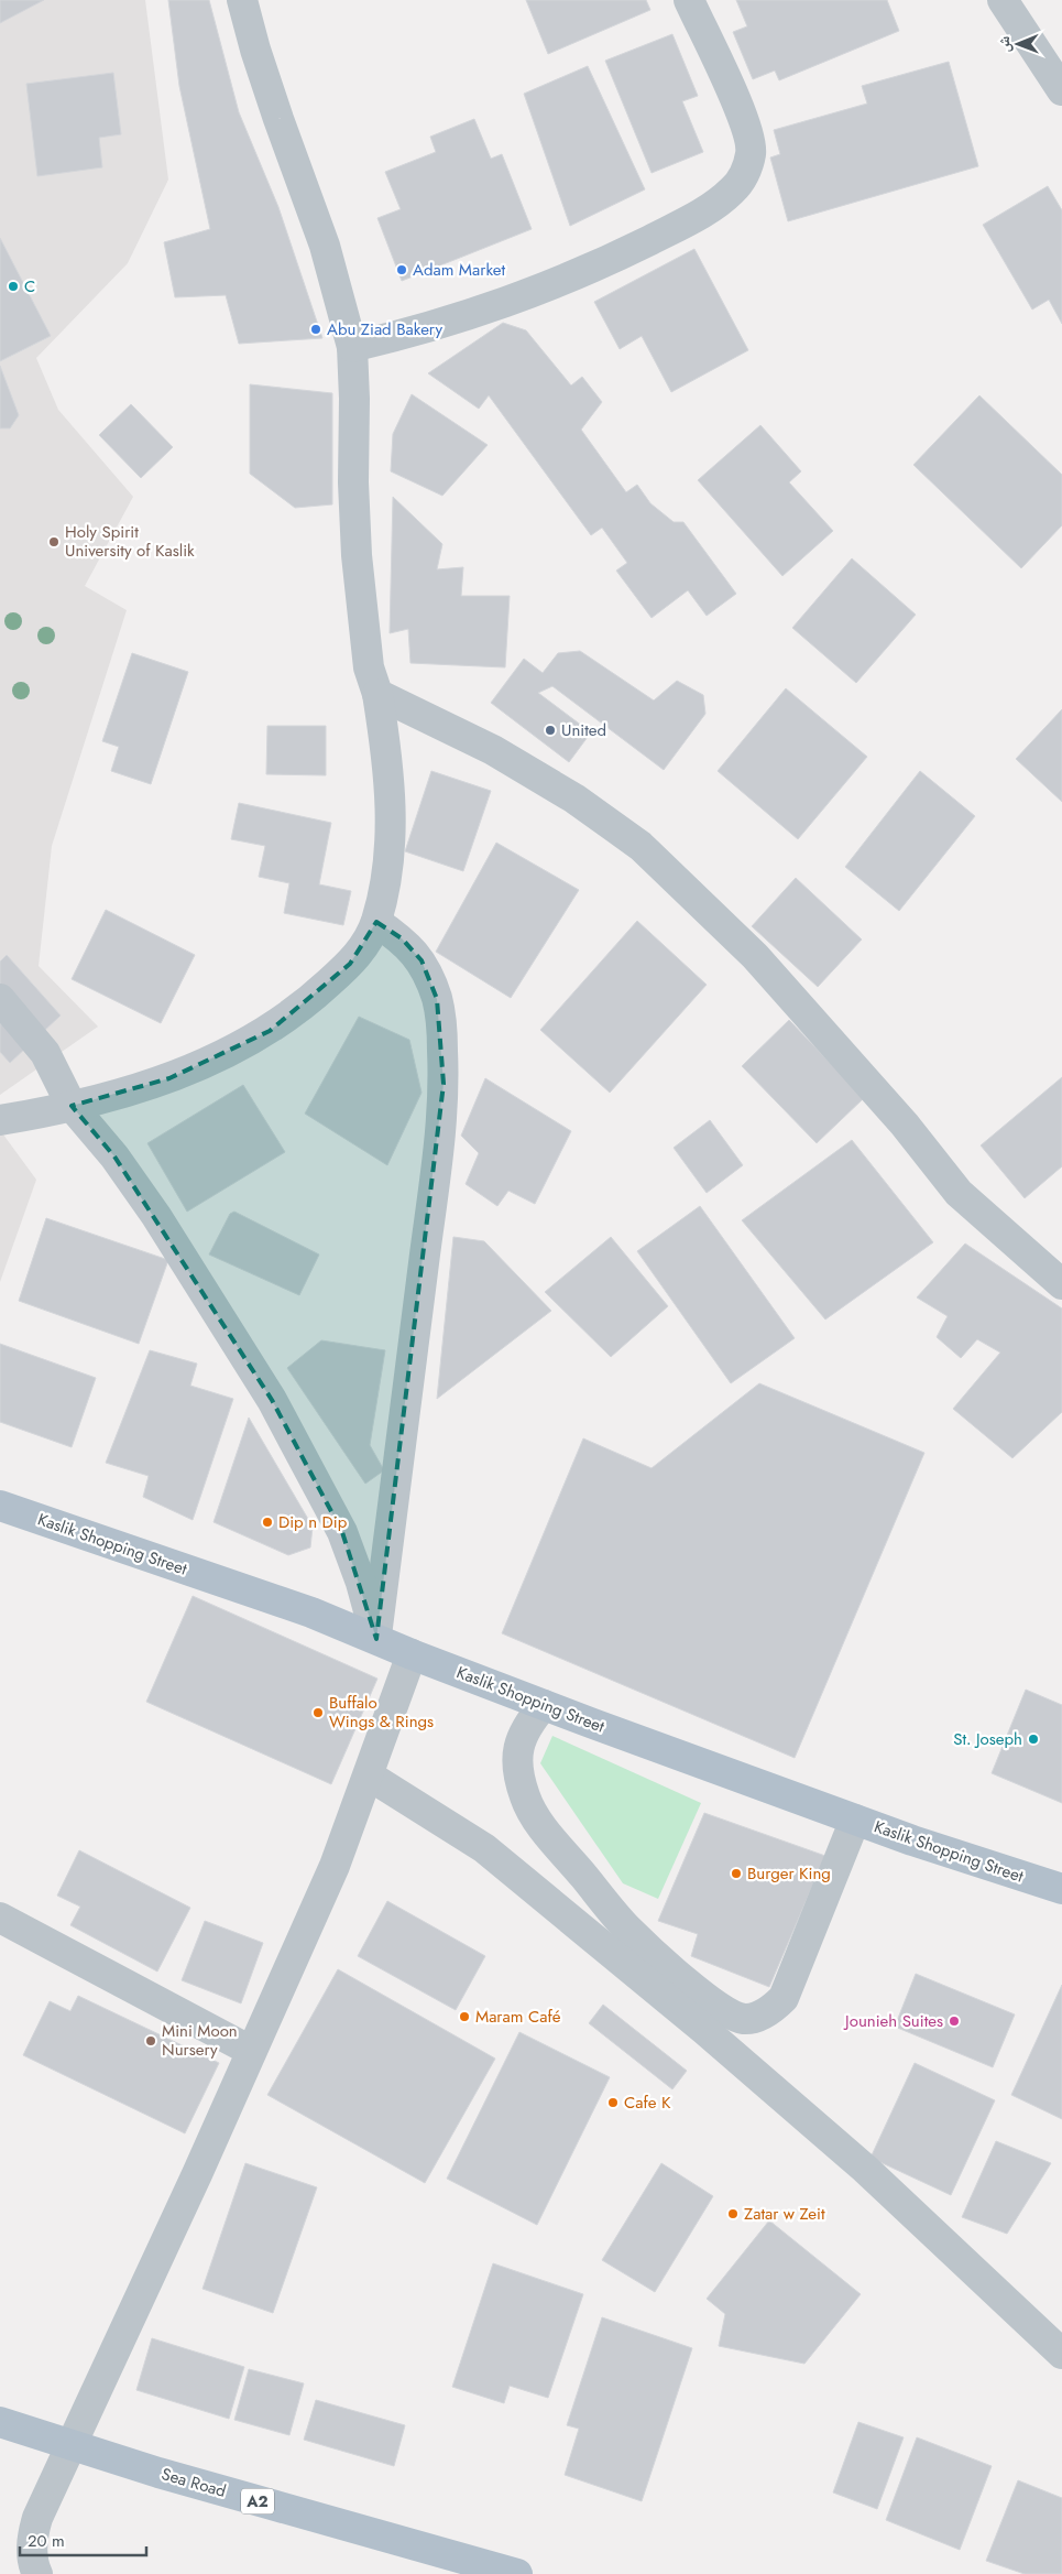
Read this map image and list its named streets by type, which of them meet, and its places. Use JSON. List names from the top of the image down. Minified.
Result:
{"streets":{"main road":["Kaslik Shopping Street","Sea Road","A2"]},"places":["Adam Market","C","Abu Ziad Bakery","Holy Spirit University of Kaslik","United","Dip n Dip","Buffalo Wings & Rings","St. Joseph","Burger King","Maram Café","Jounieh Suites","Mini Moon Nursery","Cafe K","Zatar w Zeit"],"scale_bar":"20 m","north":"left"}
